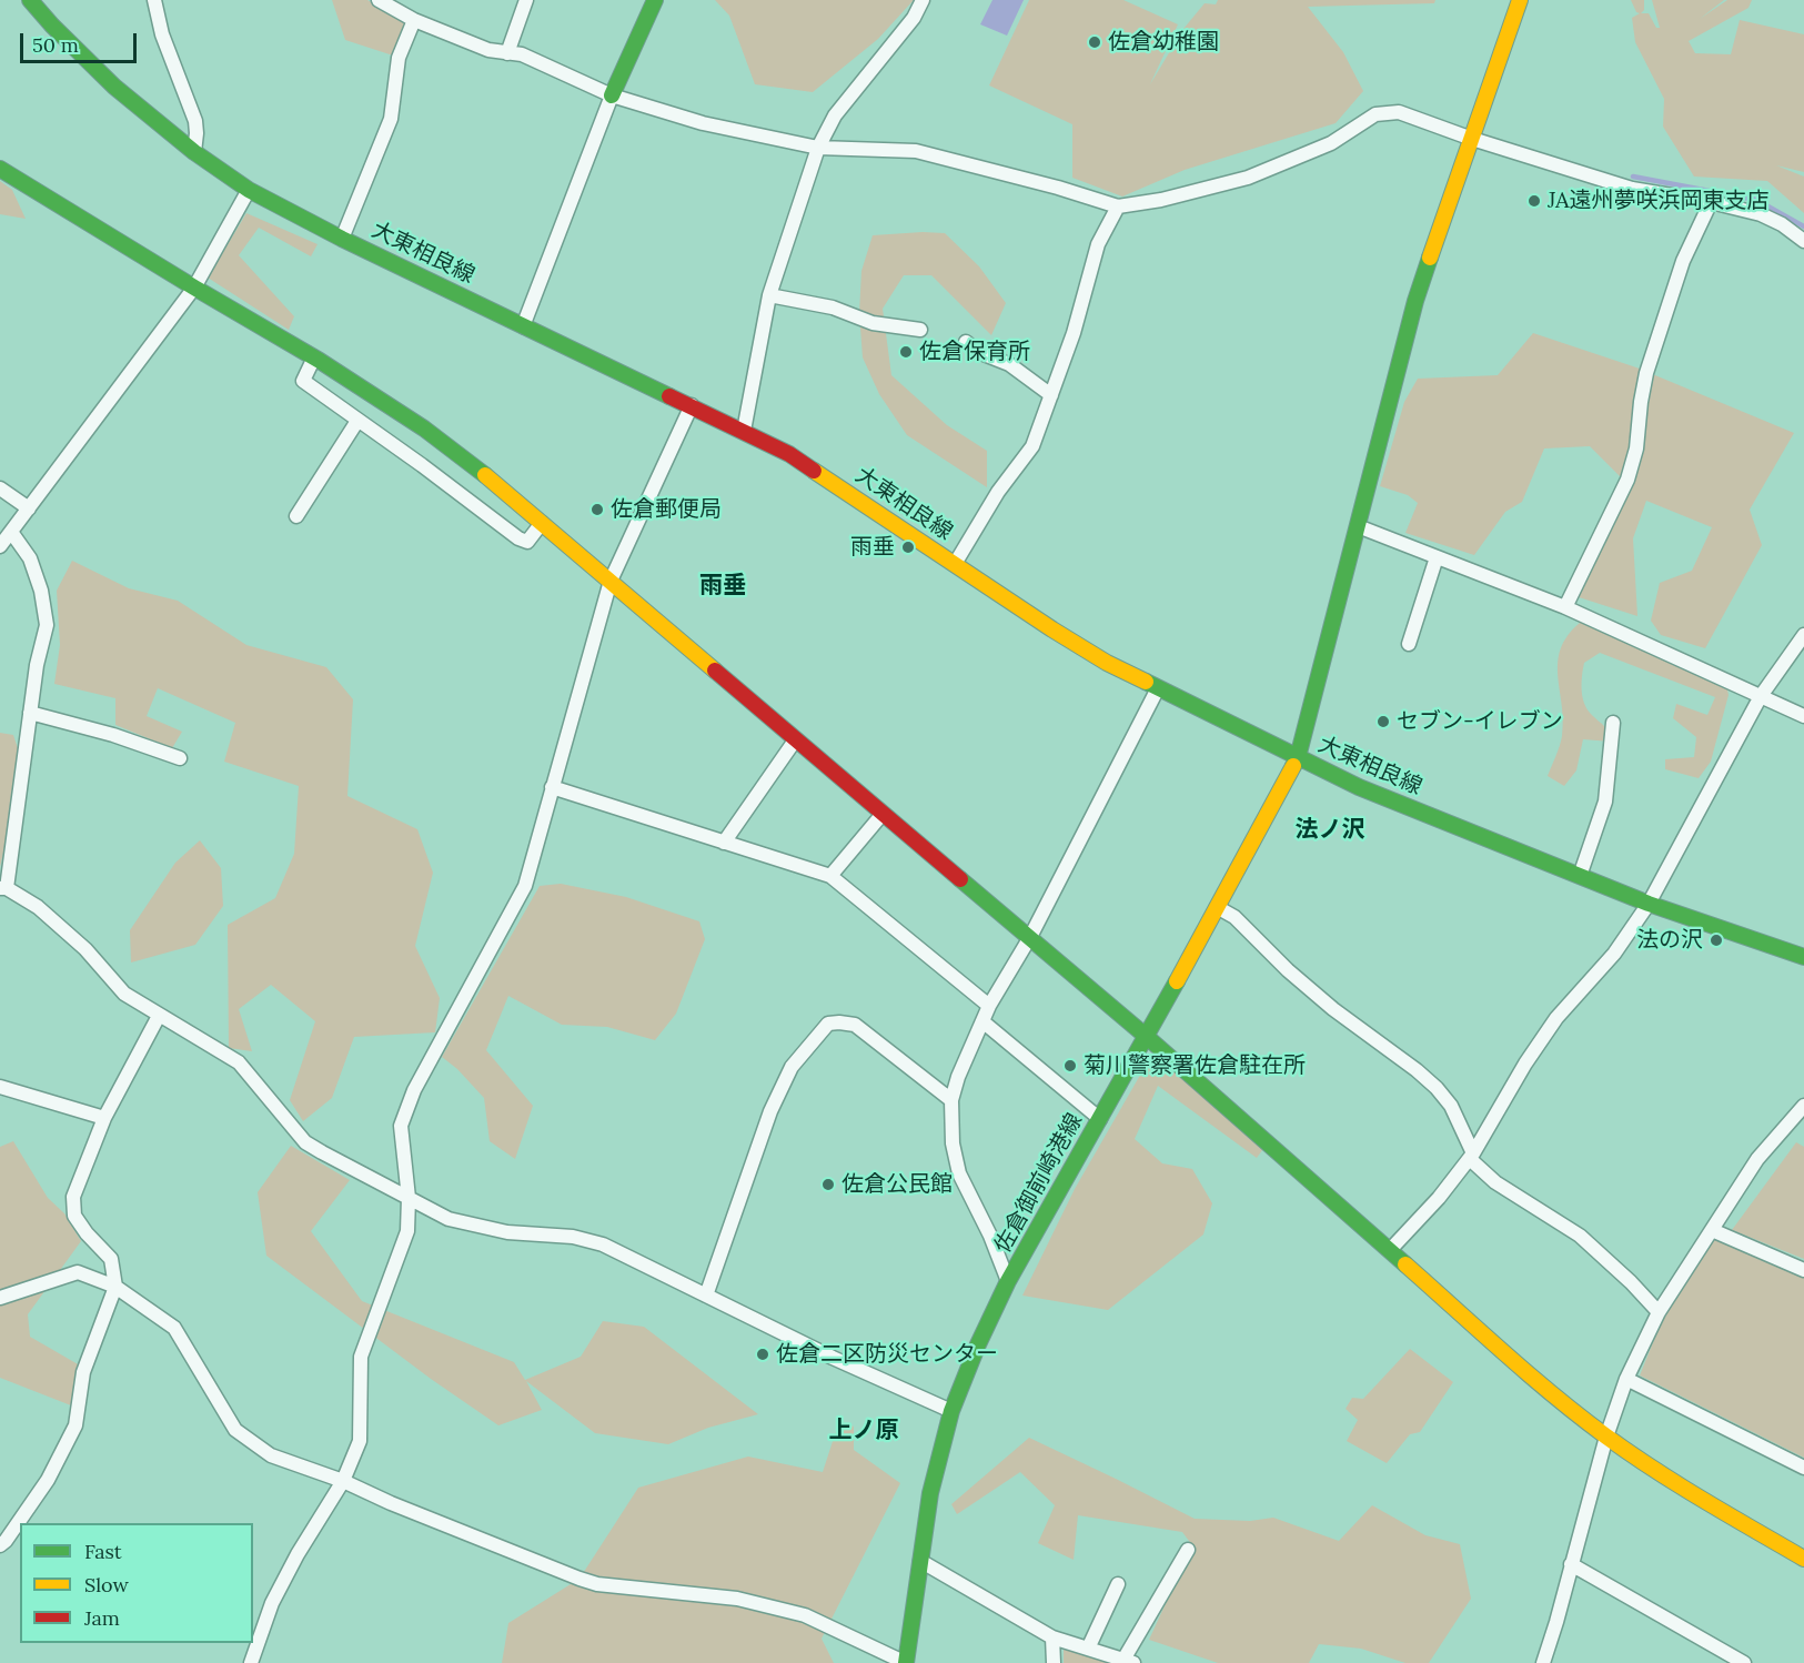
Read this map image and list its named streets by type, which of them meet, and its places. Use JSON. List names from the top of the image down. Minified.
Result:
{"streets":{"street":["大東相良線","佐倉御前崎港線"]},"crossings":[["大東相良線","佐倉御前崎港線"]],"districts":["雨垂","法ノ沢","上ノ原"],"places":["佐倉幼稚園","JA遠州夢咲浜岡東支店","佐倉保育所","佐倉郵便局","雨垂","セブン-イレブン","法の沢","菊川警察署佐倉駐在所","佐倉公民館","佐倉二区防災センター"],"legend":["Fast","Slow","Jam"],"scale_bar":"50 m"}
